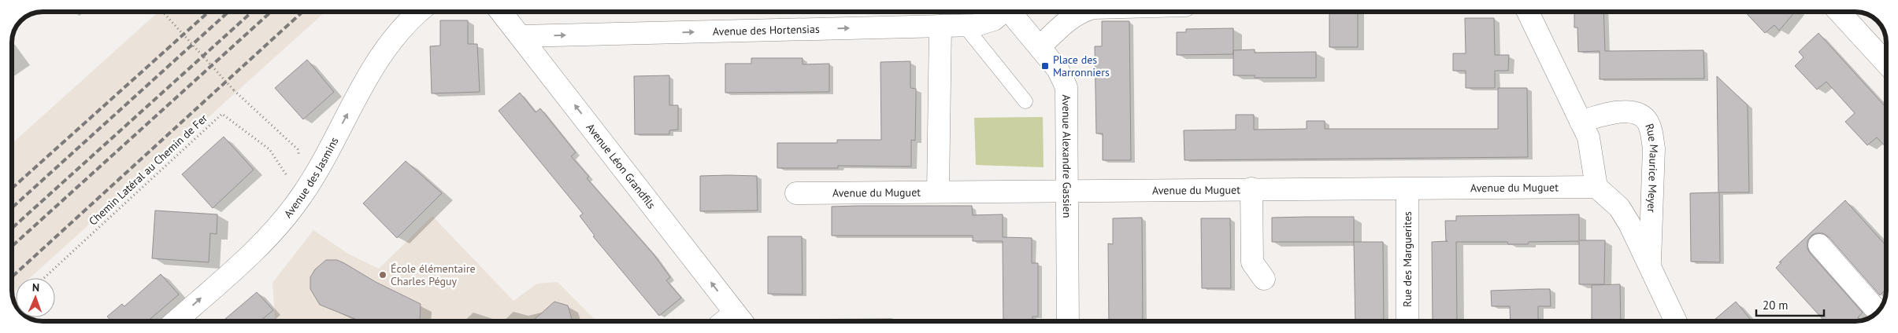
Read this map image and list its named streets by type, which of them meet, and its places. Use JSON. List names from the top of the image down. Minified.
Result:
{"streets":{"street":["Avenue des Hortensias","Avenue Alexandre Gassien","Avenue Léon Grandfils","Rue Maurice Meyer","Avenue des Jasmins","Avenue du Muguet","Rue des Marguerites"],"path":["Chemin Latéral au Chemin de Fer"]},"crossings":[["Avenue des Hortensias","Avenue Léon Grandfils"],["Avenue Alexandre Gassien","Avenue du Muguet"],["Chemin Latéral au Chemin de Fer","Avenue des Jasmins"],["Rue Maurice Meyer","Avenue du Muguet"],["Avenue du Muguet","Rue des Marguerites"]],"one_way":["Avenue des Hortensias","Avenue Léon Grandfils","Avenue des Jasmins"],"places":{"transit":["Place des Marronniers"],"other":["École élémentaire Charles Péguy"]},"scale_bar":"20 m","north":"top"}
